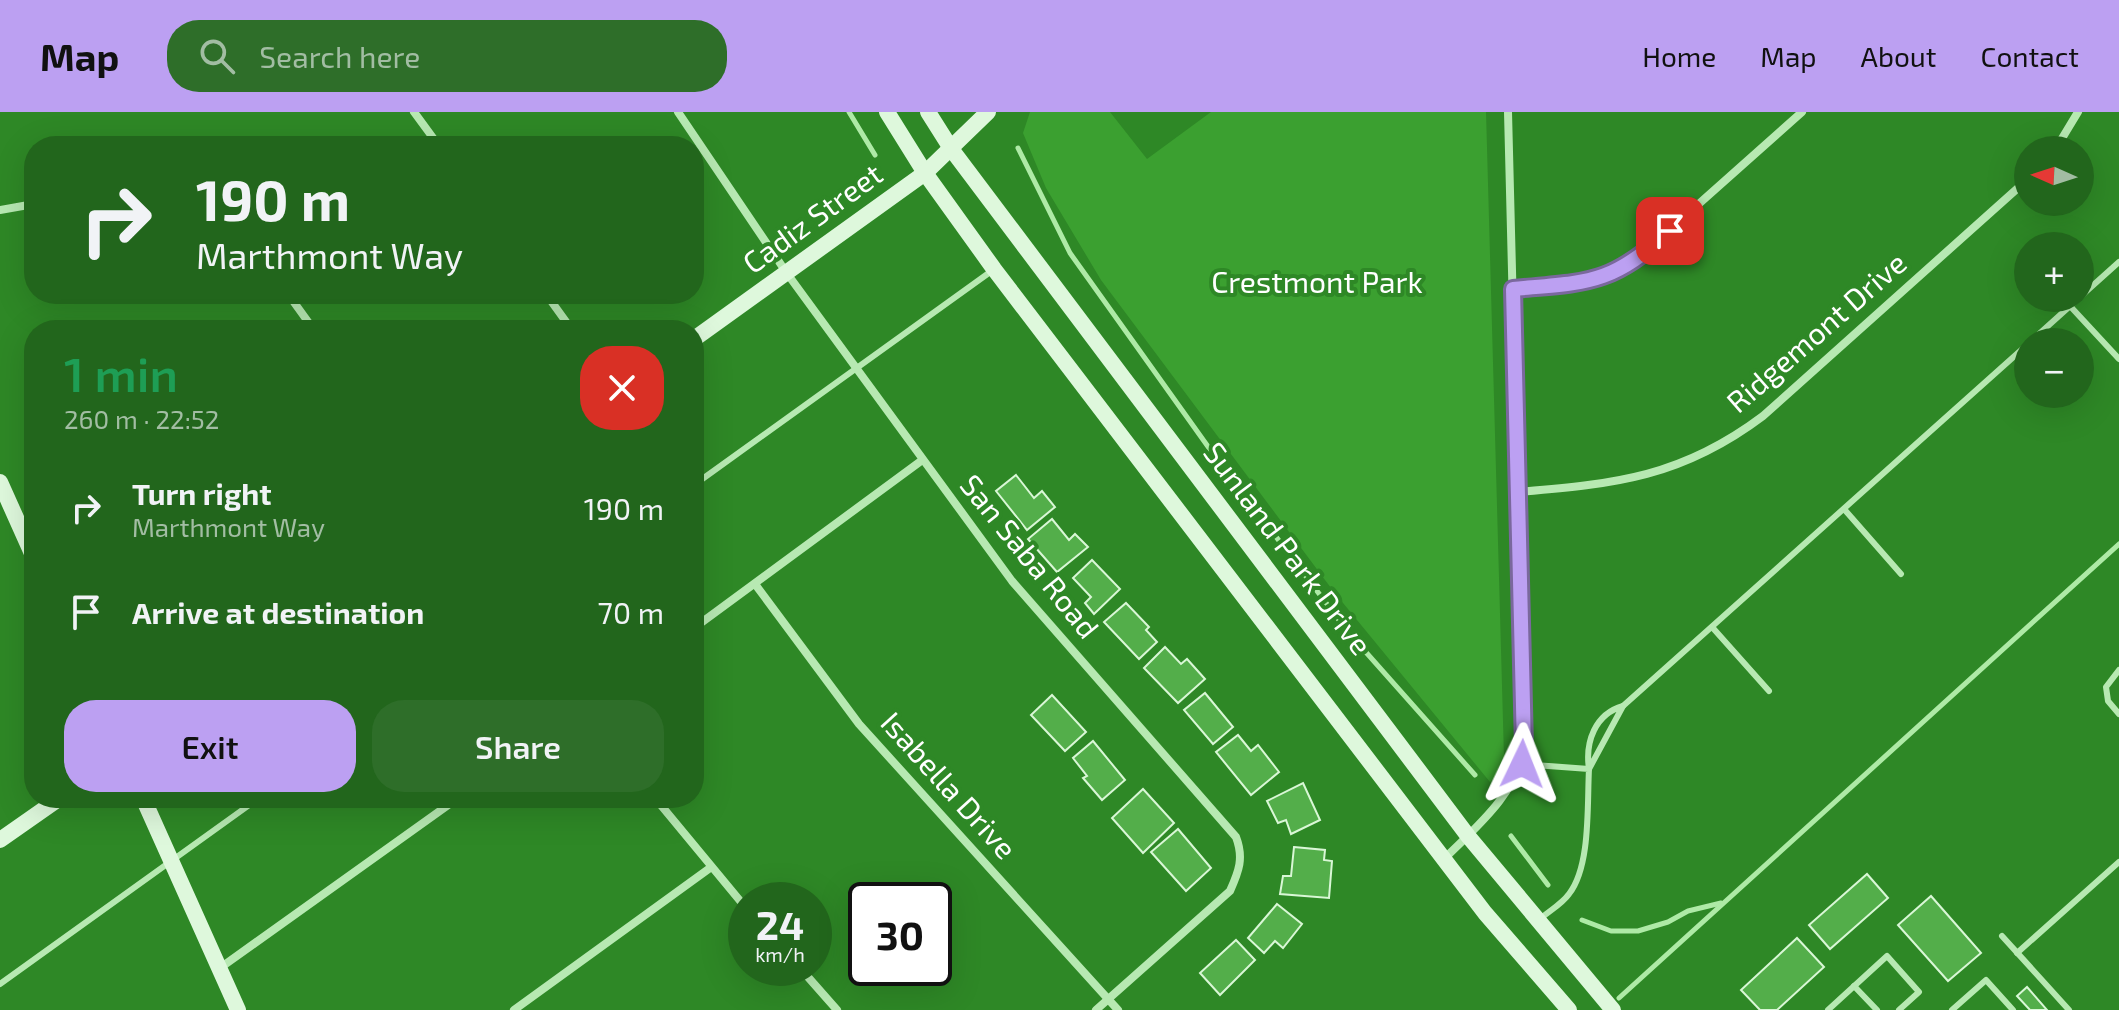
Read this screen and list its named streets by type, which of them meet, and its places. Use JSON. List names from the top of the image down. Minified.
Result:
{"streets":{"main road":["Cadiz Street","Sunland Park Drive"],"street":["Ridgemont Drive","San Saba Road","Isabella Drive"]},"crossings":[["Cadiz Street","Sunland Park Drive"],["Cadiz Street","San Saba Road"],["San Saba Road","Isabella Drive"]],"parks":["Crestmont Park"],"north":"left","page":{"header":"Map","search":"Search here","nav":["Home","Map","About","Contact"],"map_buttons":["+","−"],"turn":["190 m","Marthmont Way"],"heading":["1 min","260 m · 22:52"],"list":[{"name":"Turn right","note":"Marthmont Way","value":"190 m"},{"name":"Arrive at destination","value":"70 m"}],"buttons":["Exit","Share"],"speed":"24 km/h","limit":"30"}}
